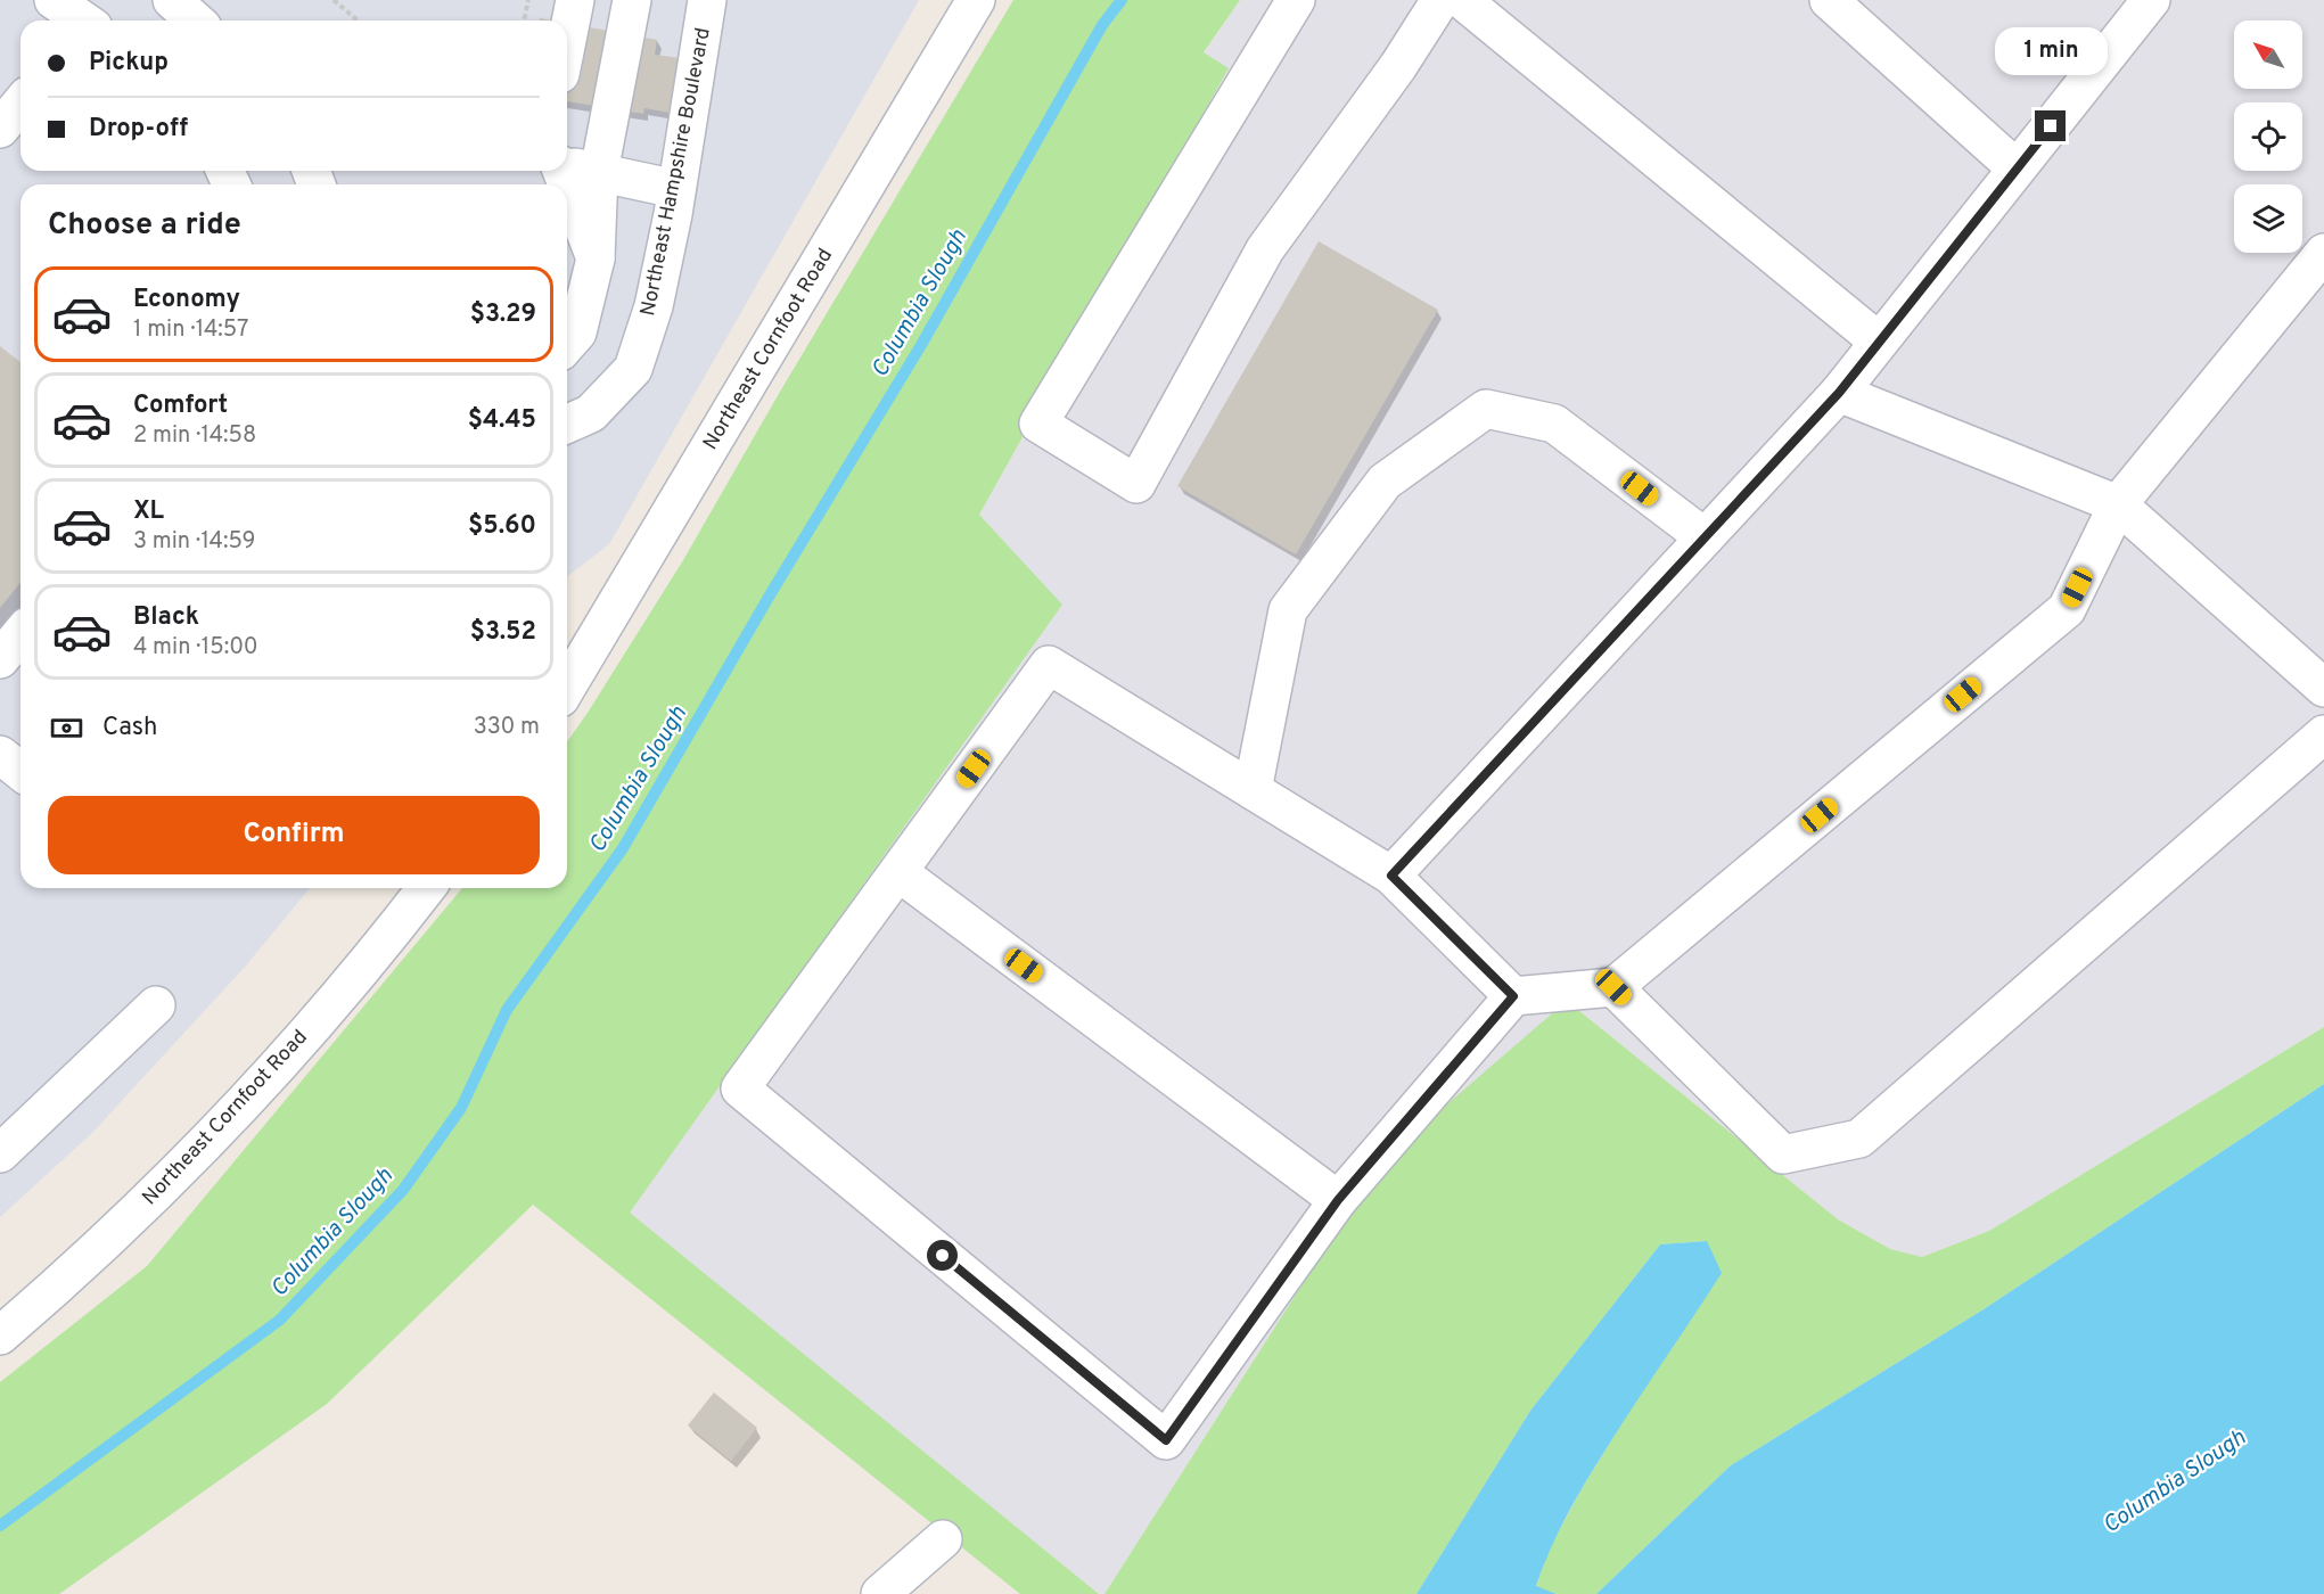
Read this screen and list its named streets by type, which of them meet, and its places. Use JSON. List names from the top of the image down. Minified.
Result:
{"streets":{"street":["Northeast Hampshire Boulevard","Northeast Cornfoot Road"]},"water":["Columbia Slough"],"north":"top left","page":{"banner":["Pickup","Drop-off"],"bubble":"1 min","heading":"Choose a ride","list":[{"name":"Economy","note":"1 min · 14:57","value":"$3.29"},{"name":"Comfort","note":"2 min · 14:58","value":"$4.45"},{"name":"XL","note":"3 min · 14:59","value":"$5.60"},{"name":"Black","note":"4 min · 15:00","value":"$3.52"}],"pay":["Cash","330 m"],"buttons":"Confirm"}}
